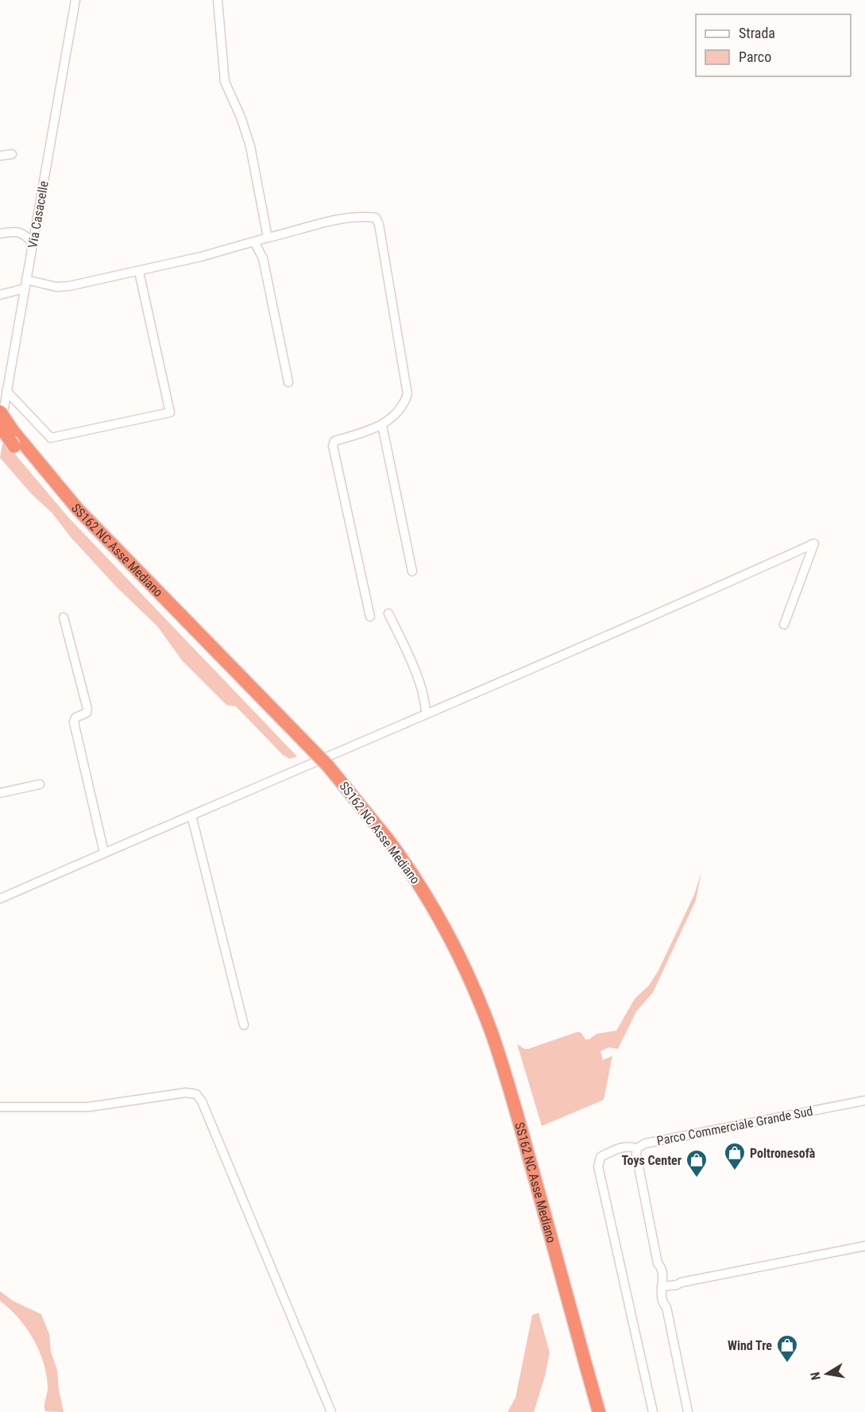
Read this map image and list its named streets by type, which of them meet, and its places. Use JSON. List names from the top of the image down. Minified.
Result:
{"streets":{"highway":["SS162 NC Asse Mediano"],"street":["Via Casacelle","Parco Commerciale Grande Sud"]},"crossings":[["Via Casacelle","SS162 NC Asse Mediano"]],"places":{"shop":["Poltronesofà","Toys Center","Wind Tre"]},"legend":["Strada","Parco"],"north":"left"}
